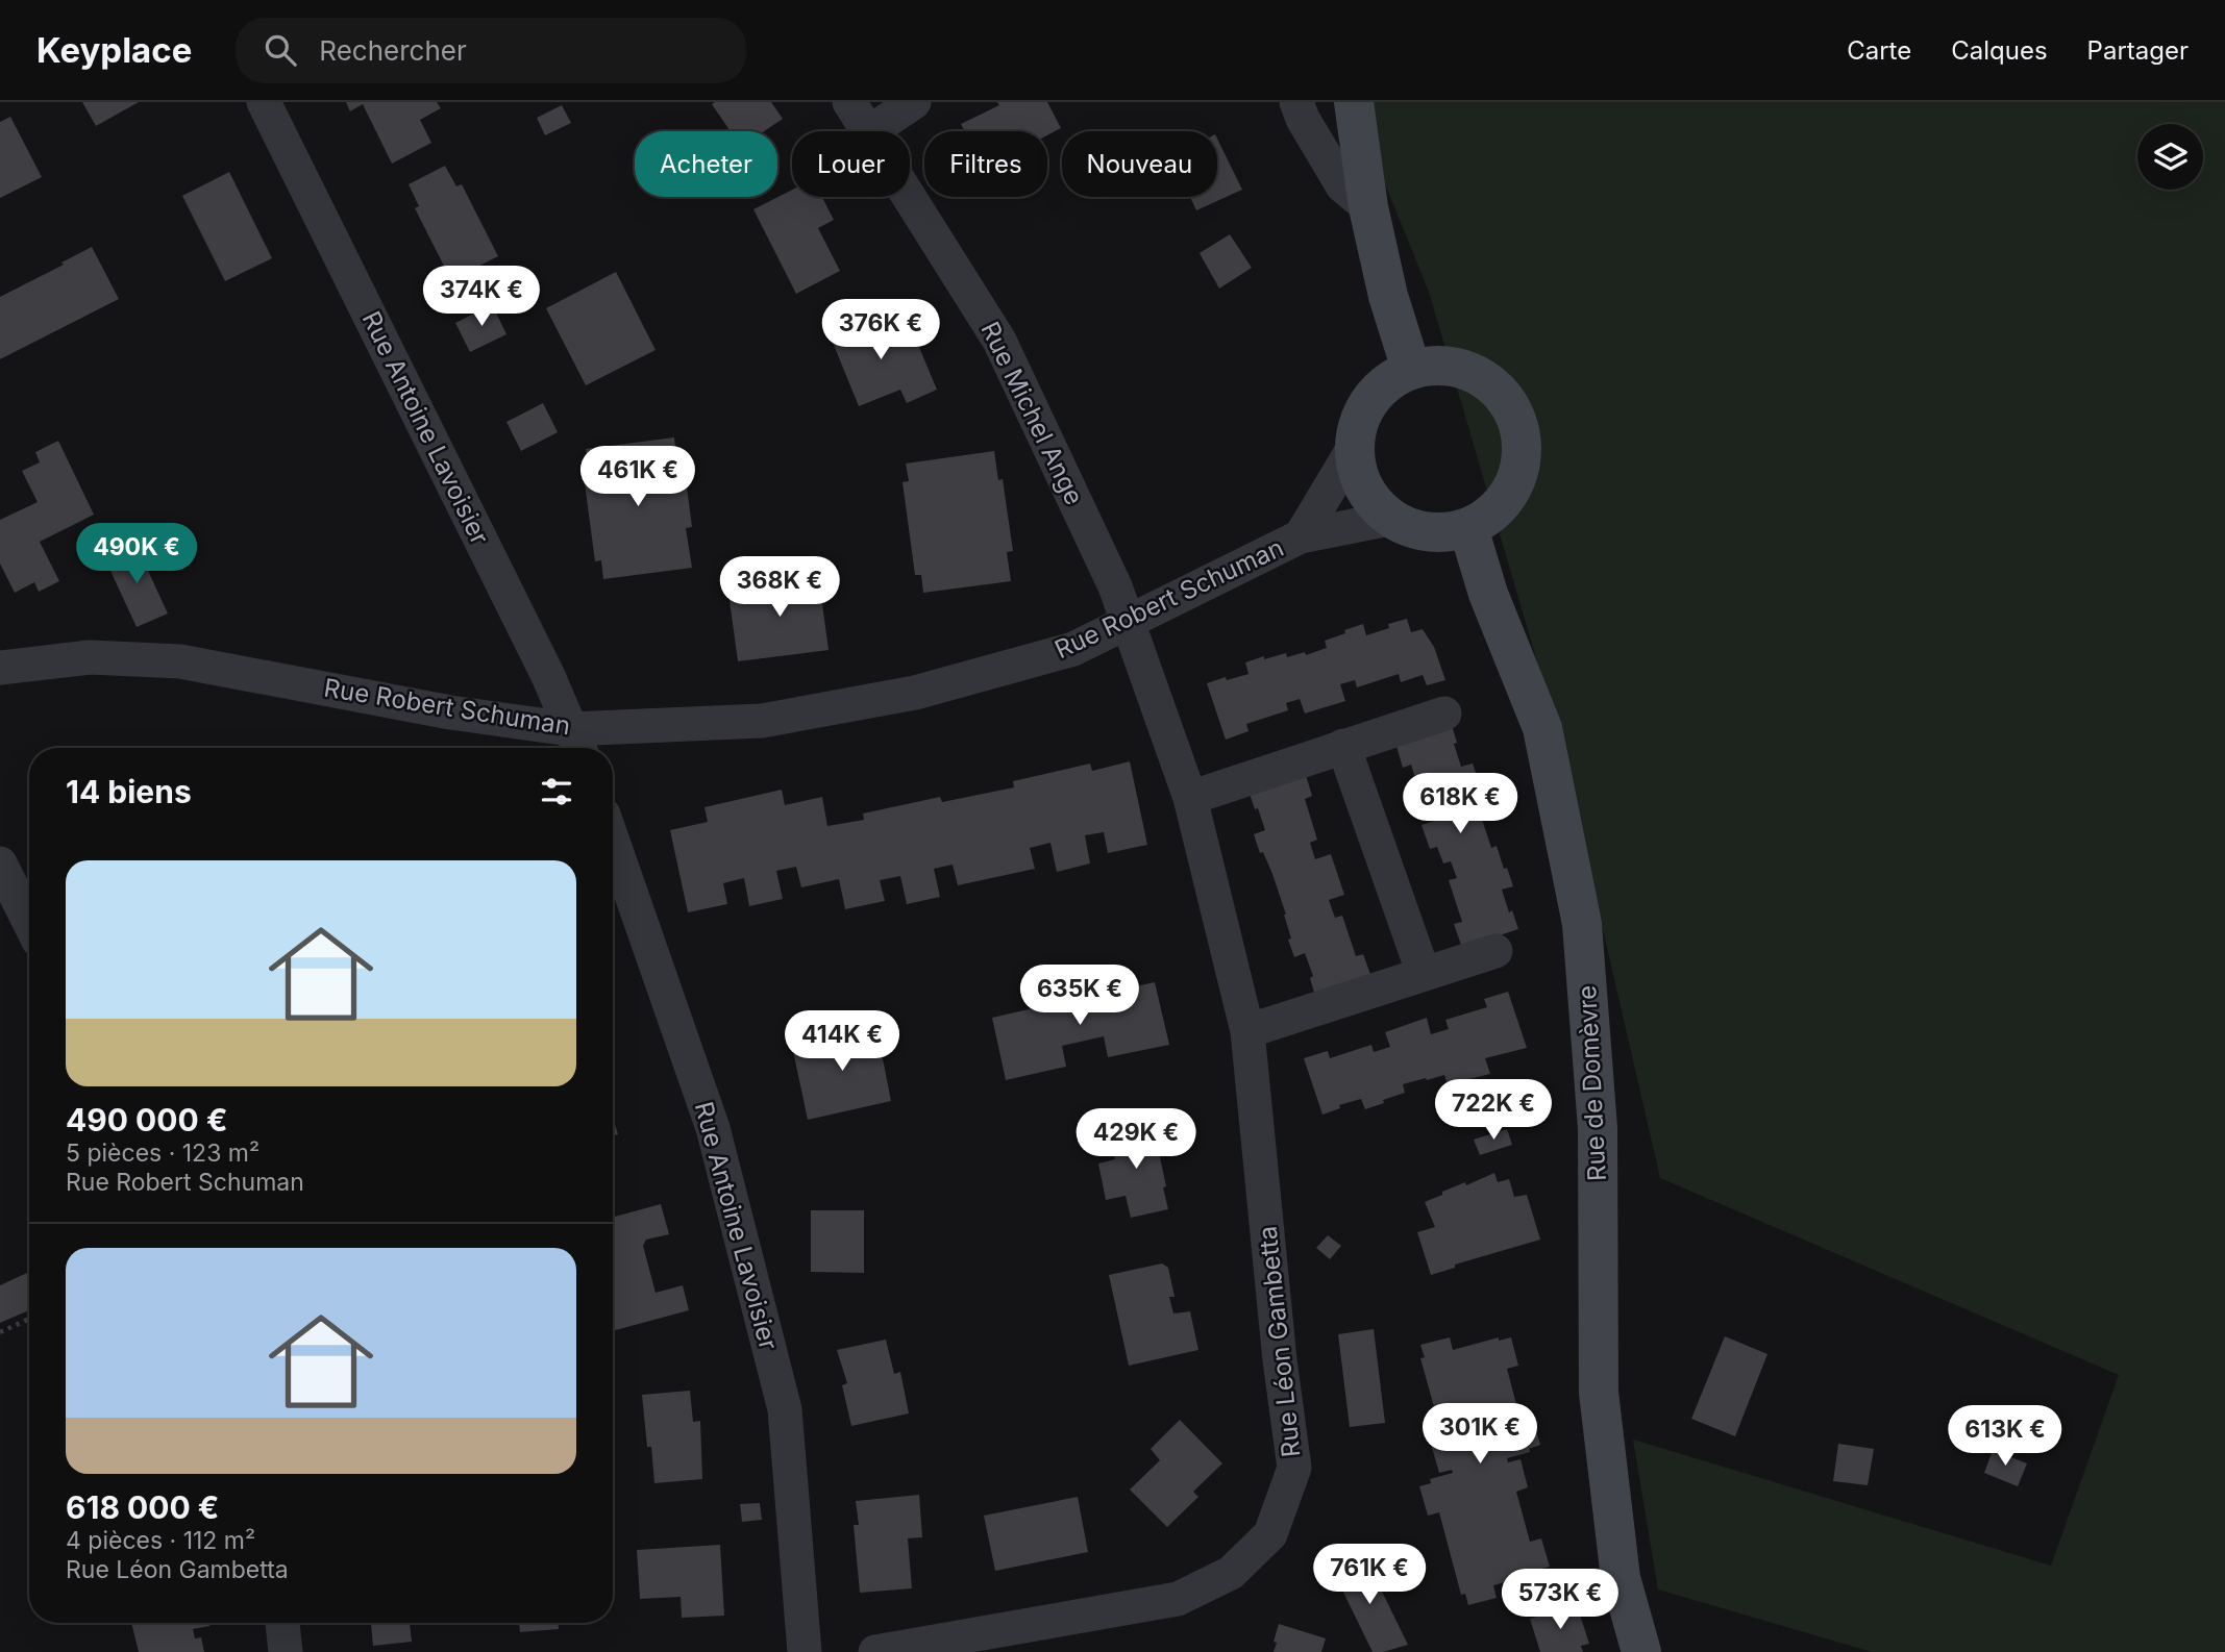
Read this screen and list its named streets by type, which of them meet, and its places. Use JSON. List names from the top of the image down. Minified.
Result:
{"streets":{"street":["Rue Michel Ange","Rue Antoine Lavoisier","Rue Robert Schuman","Rue de Domèvre","Rue Léon Gambetta"]},"crossings":[["Rue Michel Ange","Rue Robert Schuman"],["Rue Michel Ange","Rue Léon Gambetta"],["Rue Antoine Lavoisier","Rue Robert Schuman"],["Rue Robert Schuman","Rue de Domèvre"],["Rue Robert Schuman","Rue Léon Gambetta"]],"page":{"header":"Keyplace","search":"Rechercher","nav":["Carte","Calques","Partager"],"chip":["Acheter","Louer","Filtres","Nouveau"],"price":["374K €","376K €","461K €","490K €","368K €","618K €","635K €","414K €","722K €","429K €","301K €","613K €","761K €","573K €"],"heading":"14 biens","list":[{"name":"490 000 €","note":"5 pièces · 123 m² · Rue Robert Schuman"},{"name":"618 000 €","note":"4 pièces · 112 m² · Rue Léon Gambetta"}]}}
